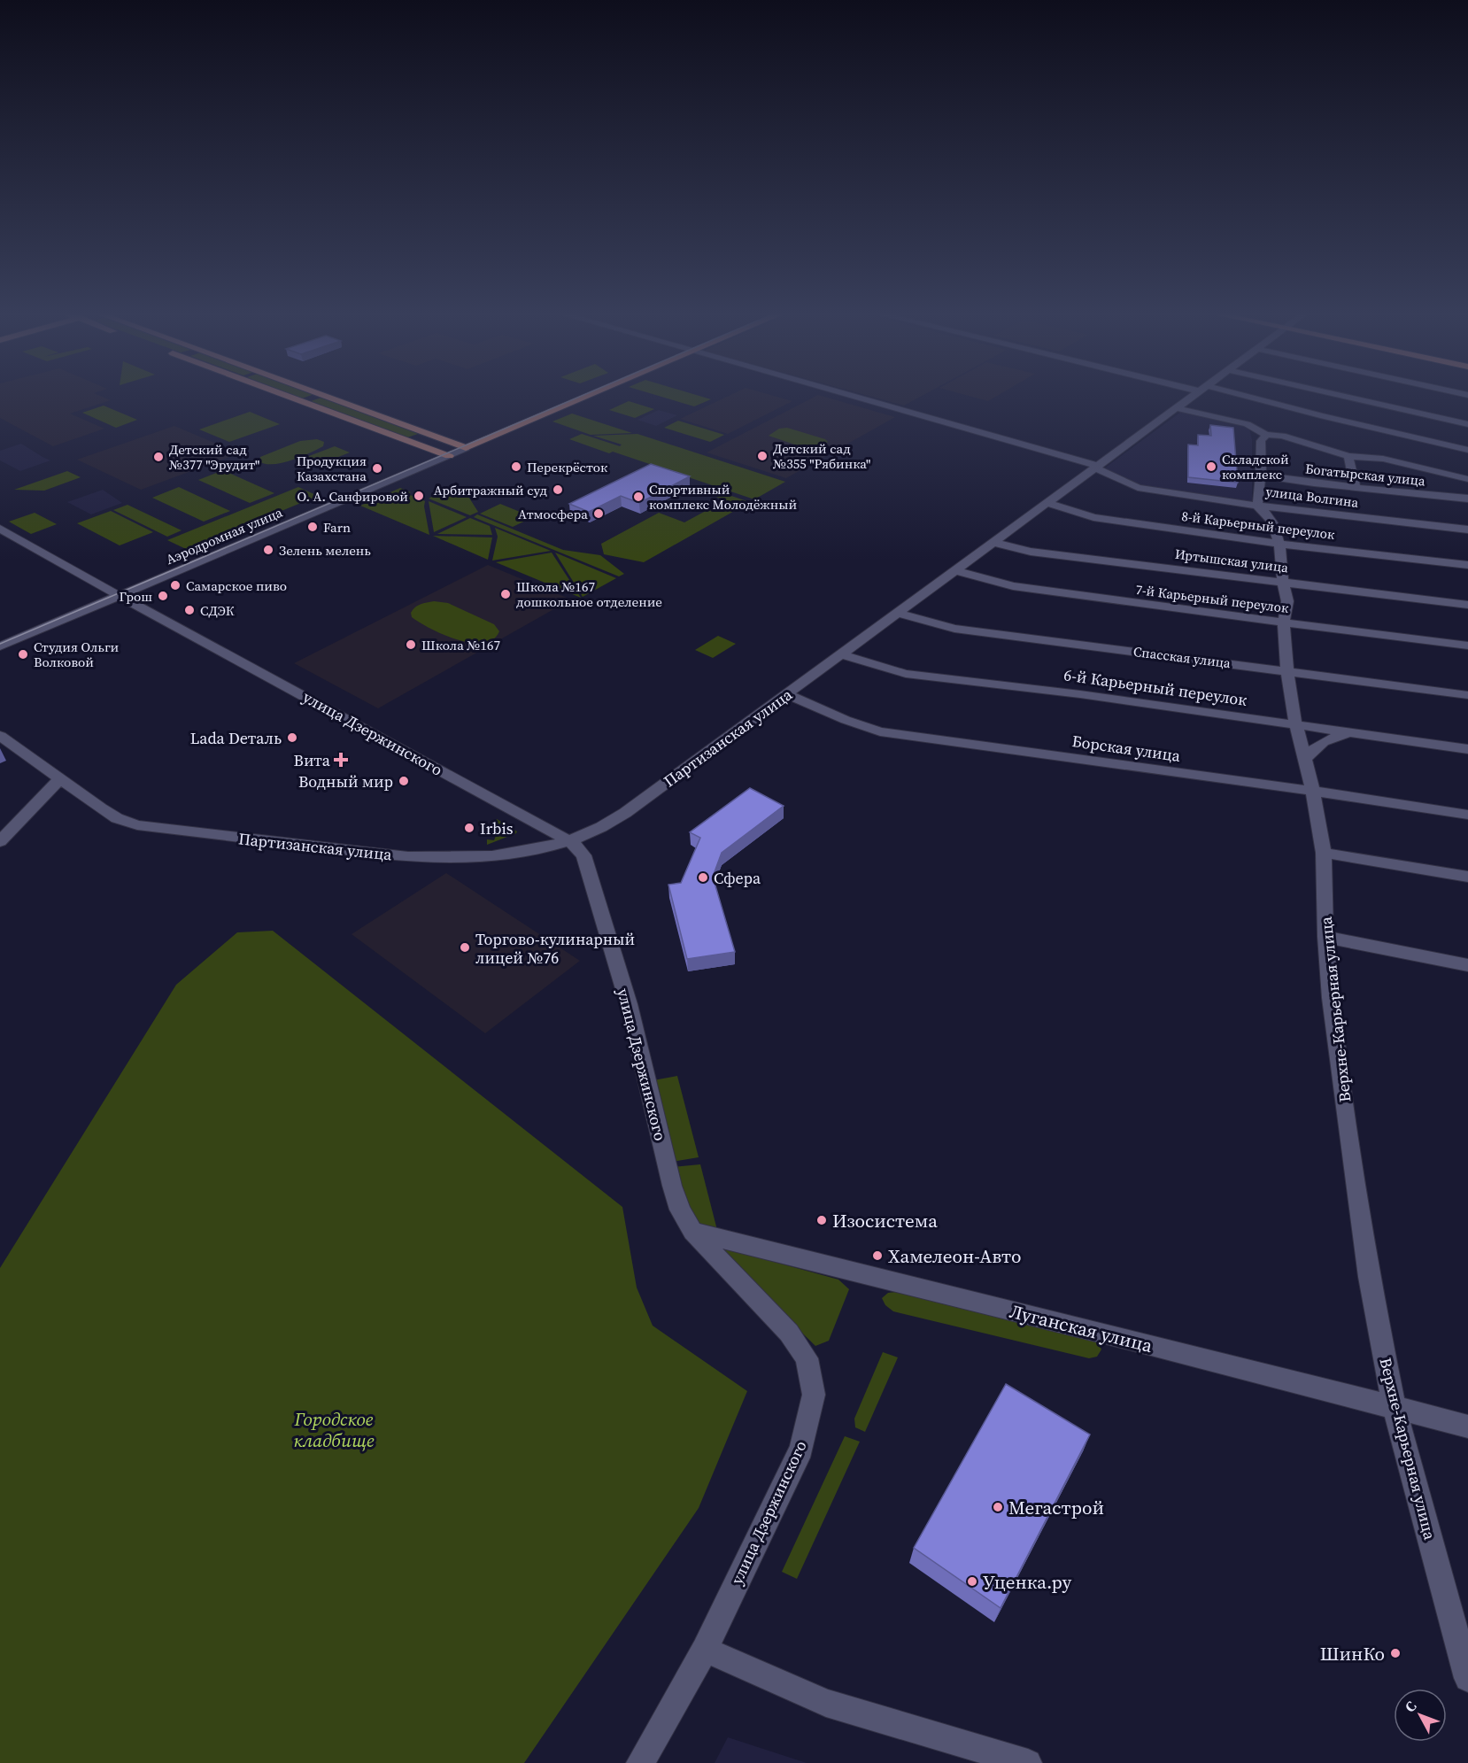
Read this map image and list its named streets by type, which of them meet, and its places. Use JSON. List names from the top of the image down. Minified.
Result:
{"streets":{"main road":["Аэродромная улица"],"street":["Богатырская улица","улица Волгина","8-й Карьерный переулок","Иртышская улица","7-й Карьерный переулок","Спасская улица","6-й Карьерный переулок","улица Дзержинского","Партизанская улица","Борская улица","Верхне-Карьерная улица","Луганская улица"]},"crossings":[["улица Волгина","Партизанская улица"],["улица Волгина","Верхне-Карьерная улица"],["8-й Карьерный переулок","Партизанская улица"],["8-й Карьерный переулок","Верхне-Карьерная улица"],["Аэродромная улица","улица Дзержинского"],["Иртышская улица","Партизанская улица"],["Иртышская улица","Верхне-Карьерная улица"],["7-й Карьерный переулок","Партизанская улица"],["7-й Карьерный переулок","Верхне-Карьерная улица"],["Спасская улица","Партизанская улица"],["Спасская улица","Верхне-Карьерная улица"],["6-й Карьерный переулок","Партизанская улица"],["6-й Карьерный переулок","Верхне-Карьерная улица"],["улица Дзержинского","Партизанская улица"],["улица Дзержинского","Луганская улица"],["Партизанская улица","Борская улица"],["Борская улица","Верхне-Карьерная улица"],["Верхне-Карьерная улица","Луганская улица"]],"parks":["Городское кладбище"],"places":{"other":["Детский сад №355 \"Рябинка\"","Детский сад №377 \"Эрудит\"","Перекрёсток","Складской комплекс","Продукция Казахстана","Арбитражный суд","О. А. Санфировой","Спортивный комплекс Молодёжный","Атмосфера","Farn","Зелень мелень","Самарское пиво","Школа №167 дошкольное отделение","Грош","СДЭК","Школа №167","Студия Ольги Волковой","Lada Dеталь","Водный мир","Irbis","Сфера","Торгово-кулинарный лицей №76","Изосистема","Хамелеон-Авто","Мегастрой","Уценка.ру","ШинКо"],"health":["Вита"]},"north":"top left"}
